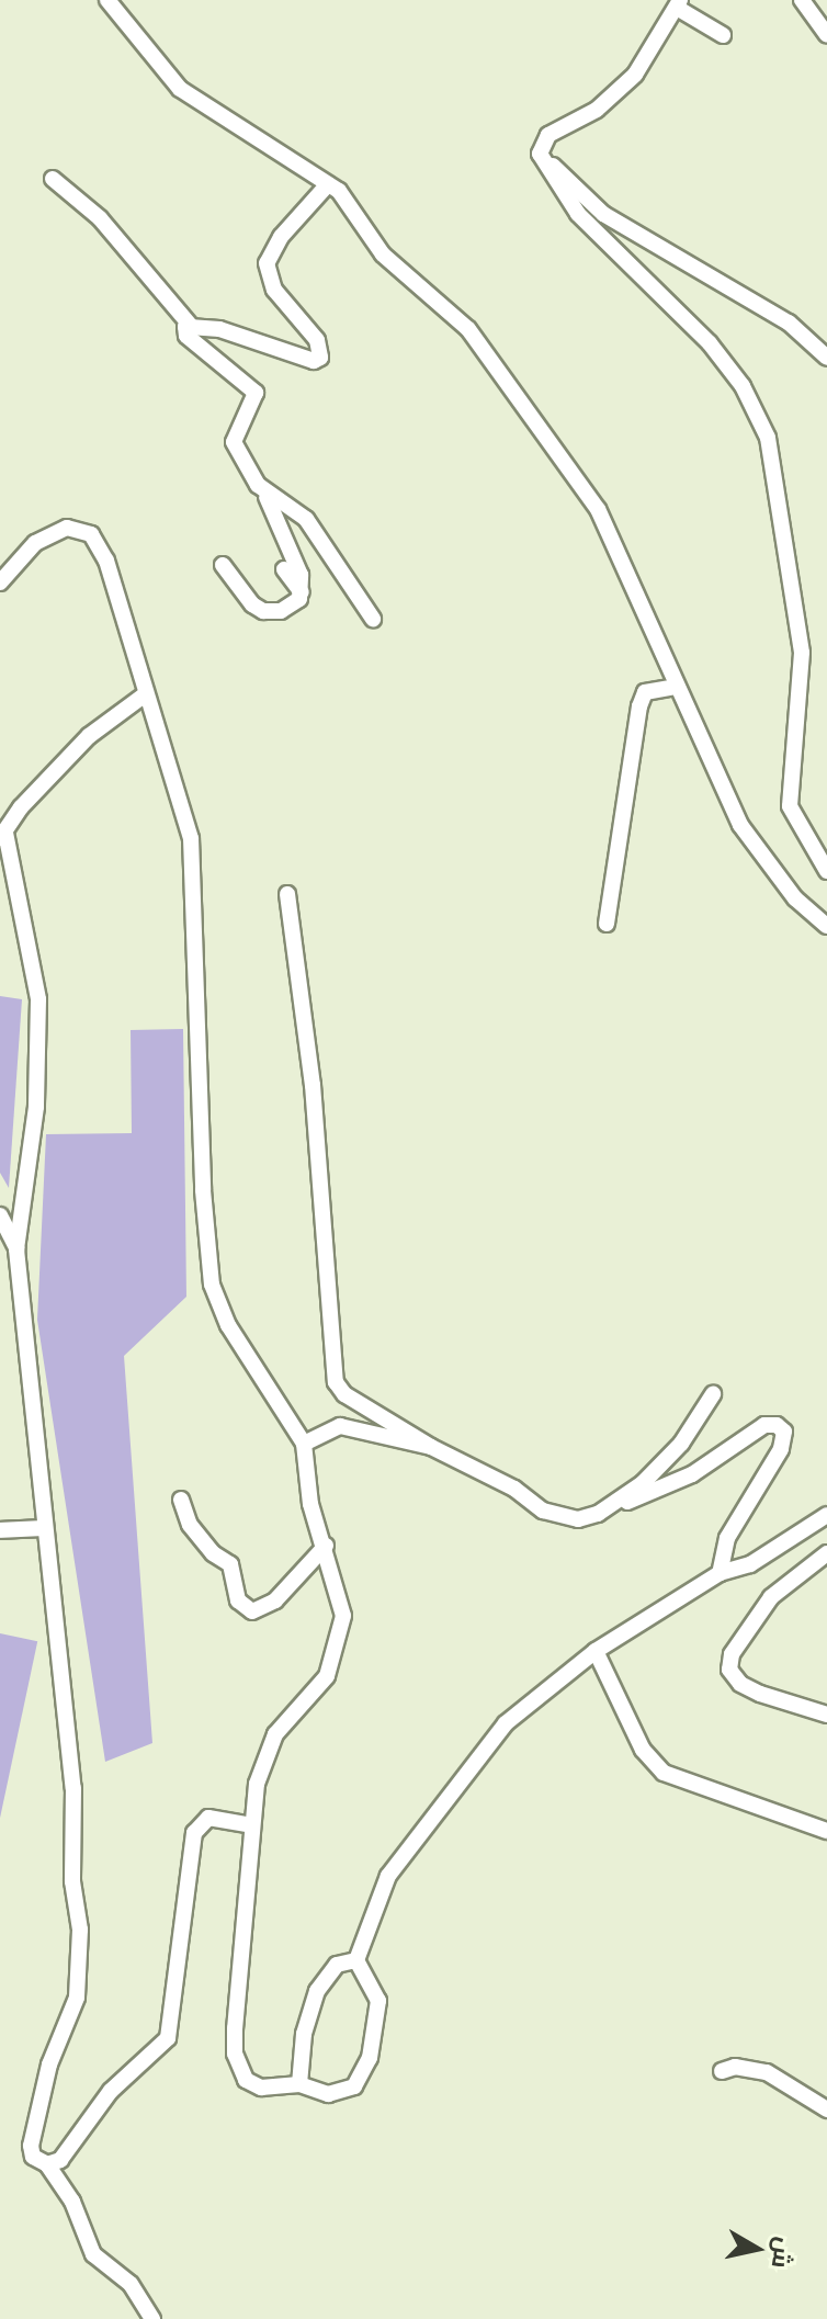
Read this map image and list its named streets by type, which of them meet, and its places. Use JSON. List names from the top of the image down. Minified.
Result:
{"north":"right"}
